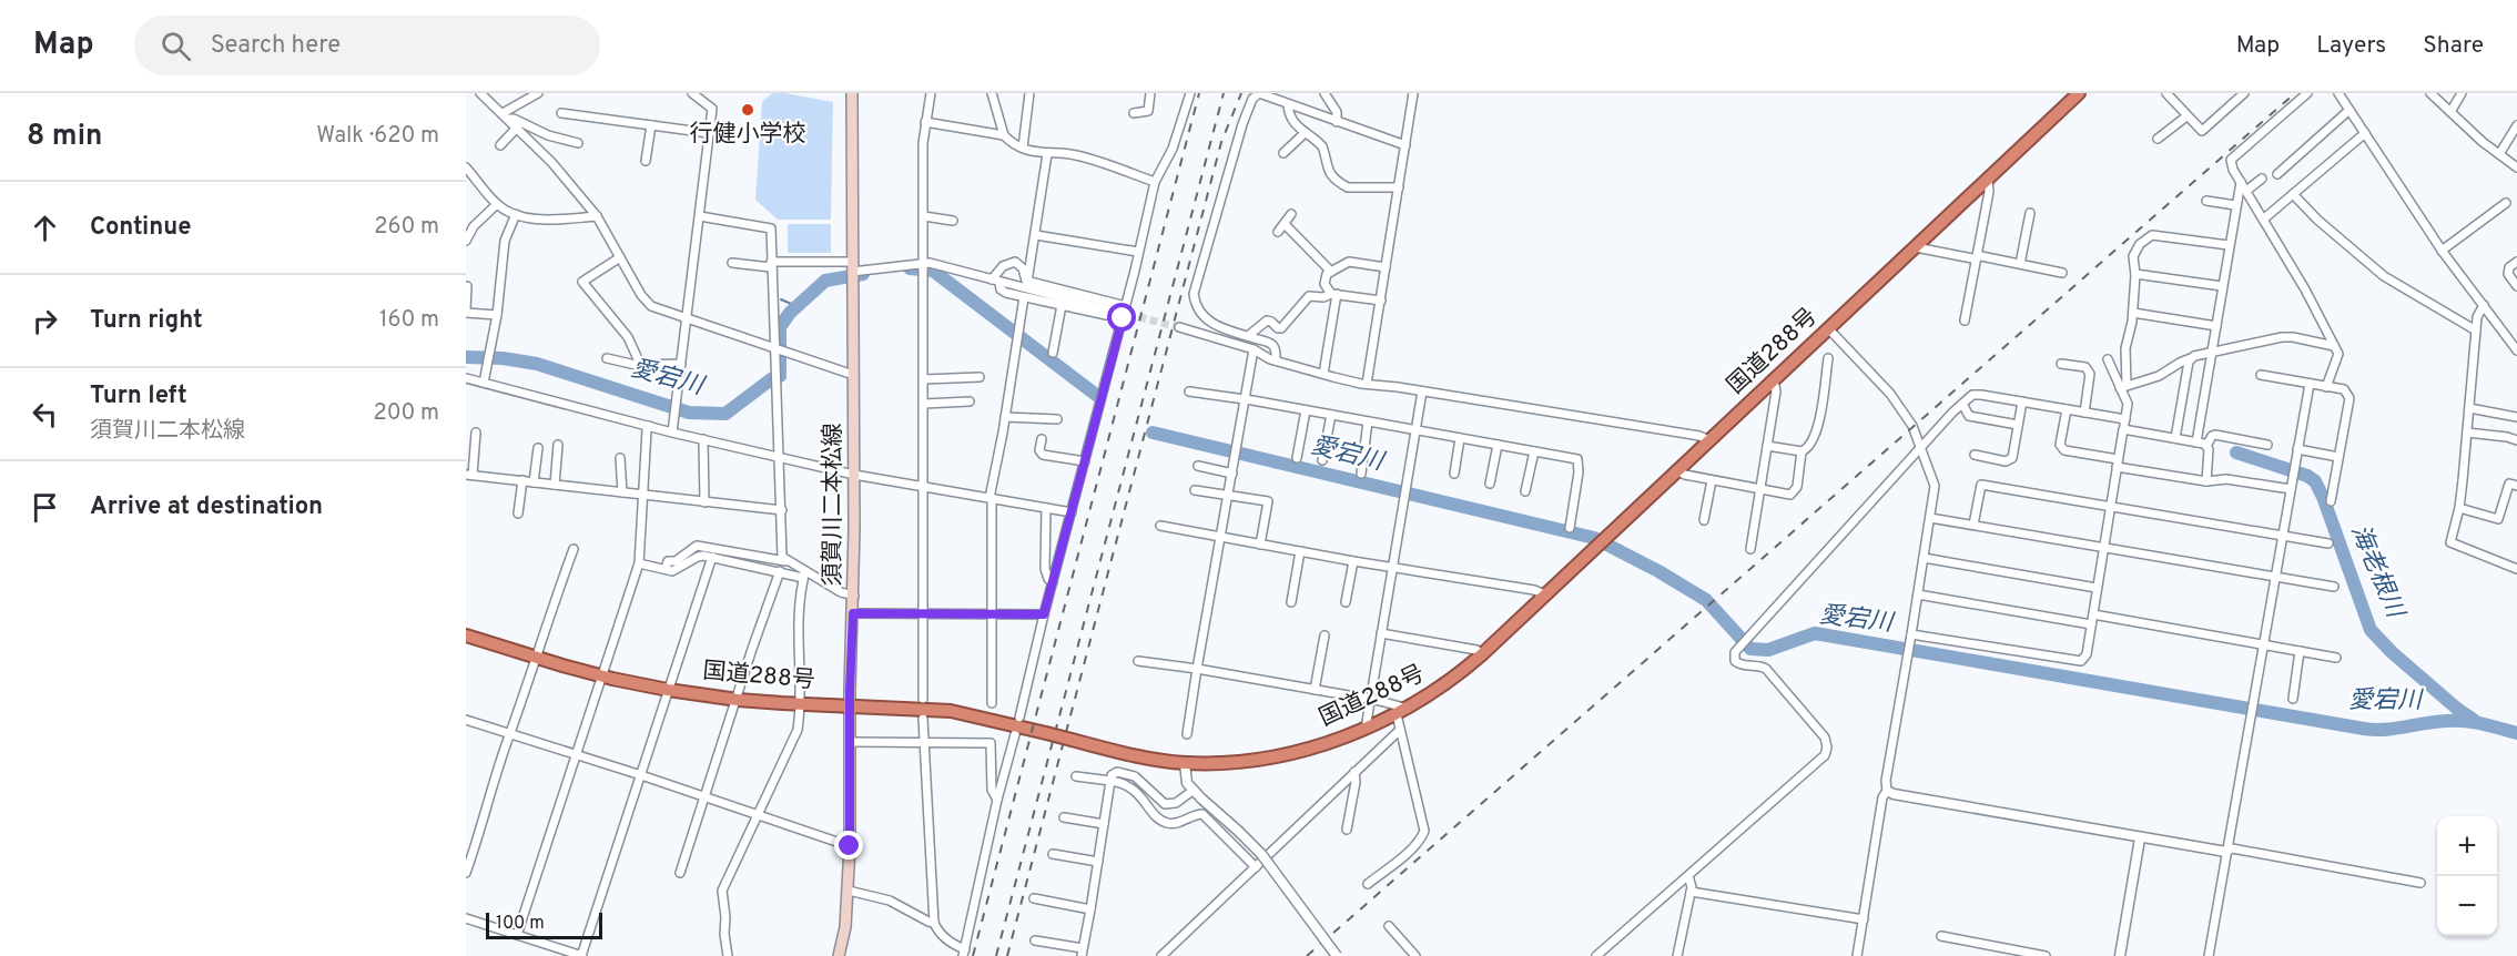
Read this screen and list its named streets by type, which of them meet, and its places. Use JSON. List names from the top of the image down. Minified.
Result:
{"streets":{"highway":["国道288号"],"main road":["須賀川二本松線"]},"crossings":[["国道288号","須賀川二本松線"]],"water":["愛宕川","海老根川"],"places":["行健小学校"],"scale_bar":"100 m","page":{"header":"Map","search":"Search here","nav":["Map","Layers","Share"],"heading":["8 min","Walk · 620 m"],"list":[["Continue","260 m"],["Turn right","160 m"],["Turn left","須賀川二本松線","200 m"],"Arrive at destination"],"map_buttons":["+","−"],"scale":"100 m"}}
